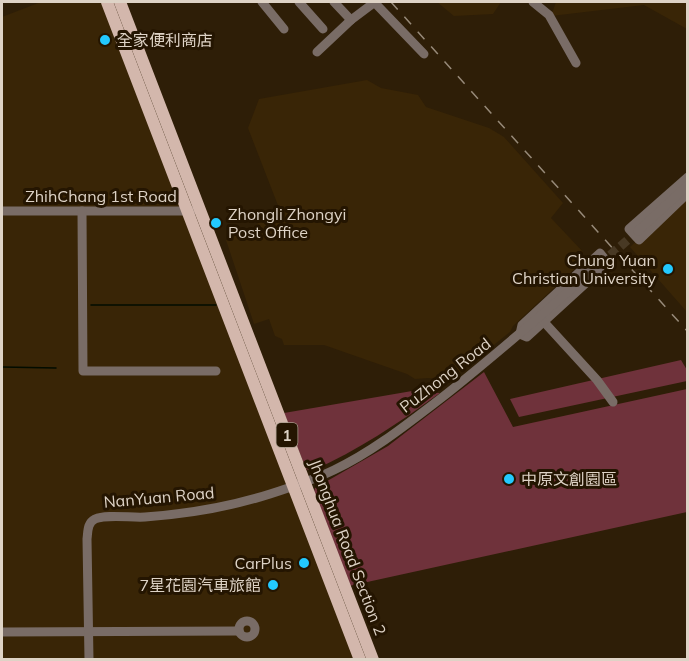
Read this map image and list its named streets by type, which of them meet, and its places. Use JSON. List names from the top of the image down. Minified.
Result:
{"streets":{"main road":["1","Jhonghua Road Section 2"],"street":["ZhihChang 1st Road","PuZhong Road","NanYuan Road"]},"crossings":[["ZhihChang 1st Road","1"],["ZhihChang 1st Road","Jhonghua Road Section 2"],["PuZhong Road","NanYuan Road"],["PuZhong Road","Jhonghua Road Section 2"],["1","Jhonghua Road Section 2"],["NanYuan Road","Jhonghua Road Section 2"]],"places":["全家便利商店","Zhongli Zhongyi Post Office","Chung Yuan Christian University","中原文創園區","CarPlus","7星花園汽車旅館"]}
